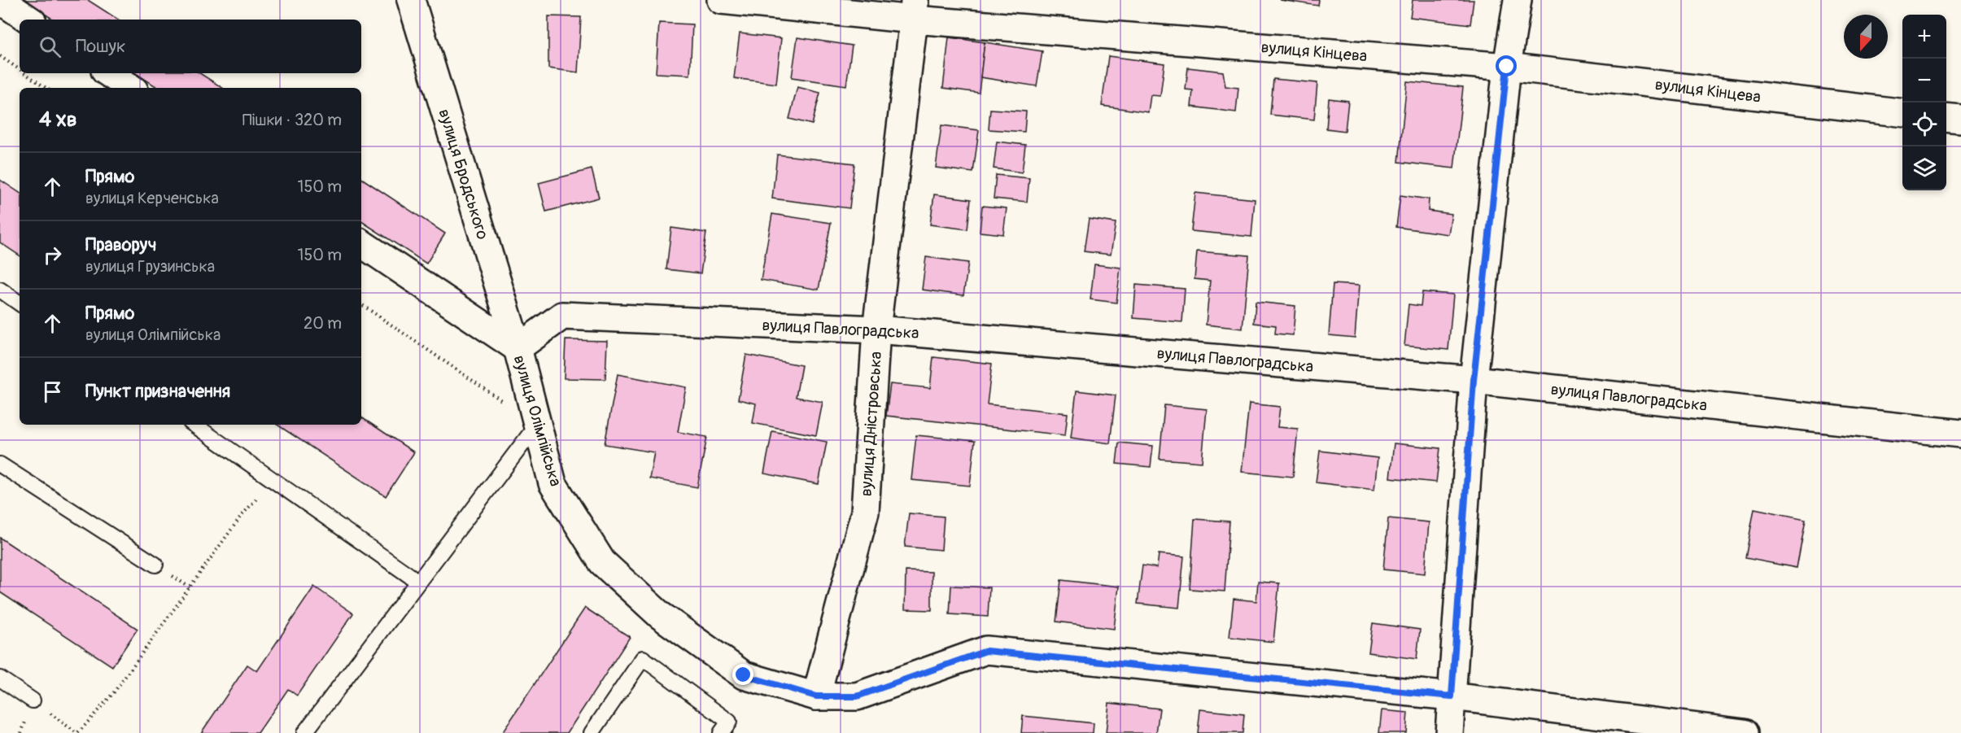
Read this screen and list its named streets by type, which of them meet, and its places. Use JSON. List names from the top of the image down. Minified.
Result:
{"streets":{"street":["вулиця Кінцева","вулиця Бродського","вулиця Павлоградська","вулиця Олімпійська","вулиця Дністровська"]},"crossings":[["вулиця Кінцева","вулиця Дністровська"],["вулиця Бродського","вулиця Павлоградська"],["вулиця Бродського","вулиця Олімпійська"],["вулиця Павлоградська","вулиця Олімпійська"],["вулиця Павлоградська","вулиця Дністровська"],["вулиця Олімпійська","вулиця Дністровська"]],"north":"bottom","page":{"map_buttons":["+","−"],"search":"Пошук","heading":["4 хв","Пішки · 320 m"],"list":[["Прямо","вулиця Керченська","150 m"],["Праворуч","вулиця Грузинська","150 m"],["Прямо","вулиця Олімпійська","20 m"],"Пункт призначення"]}}
